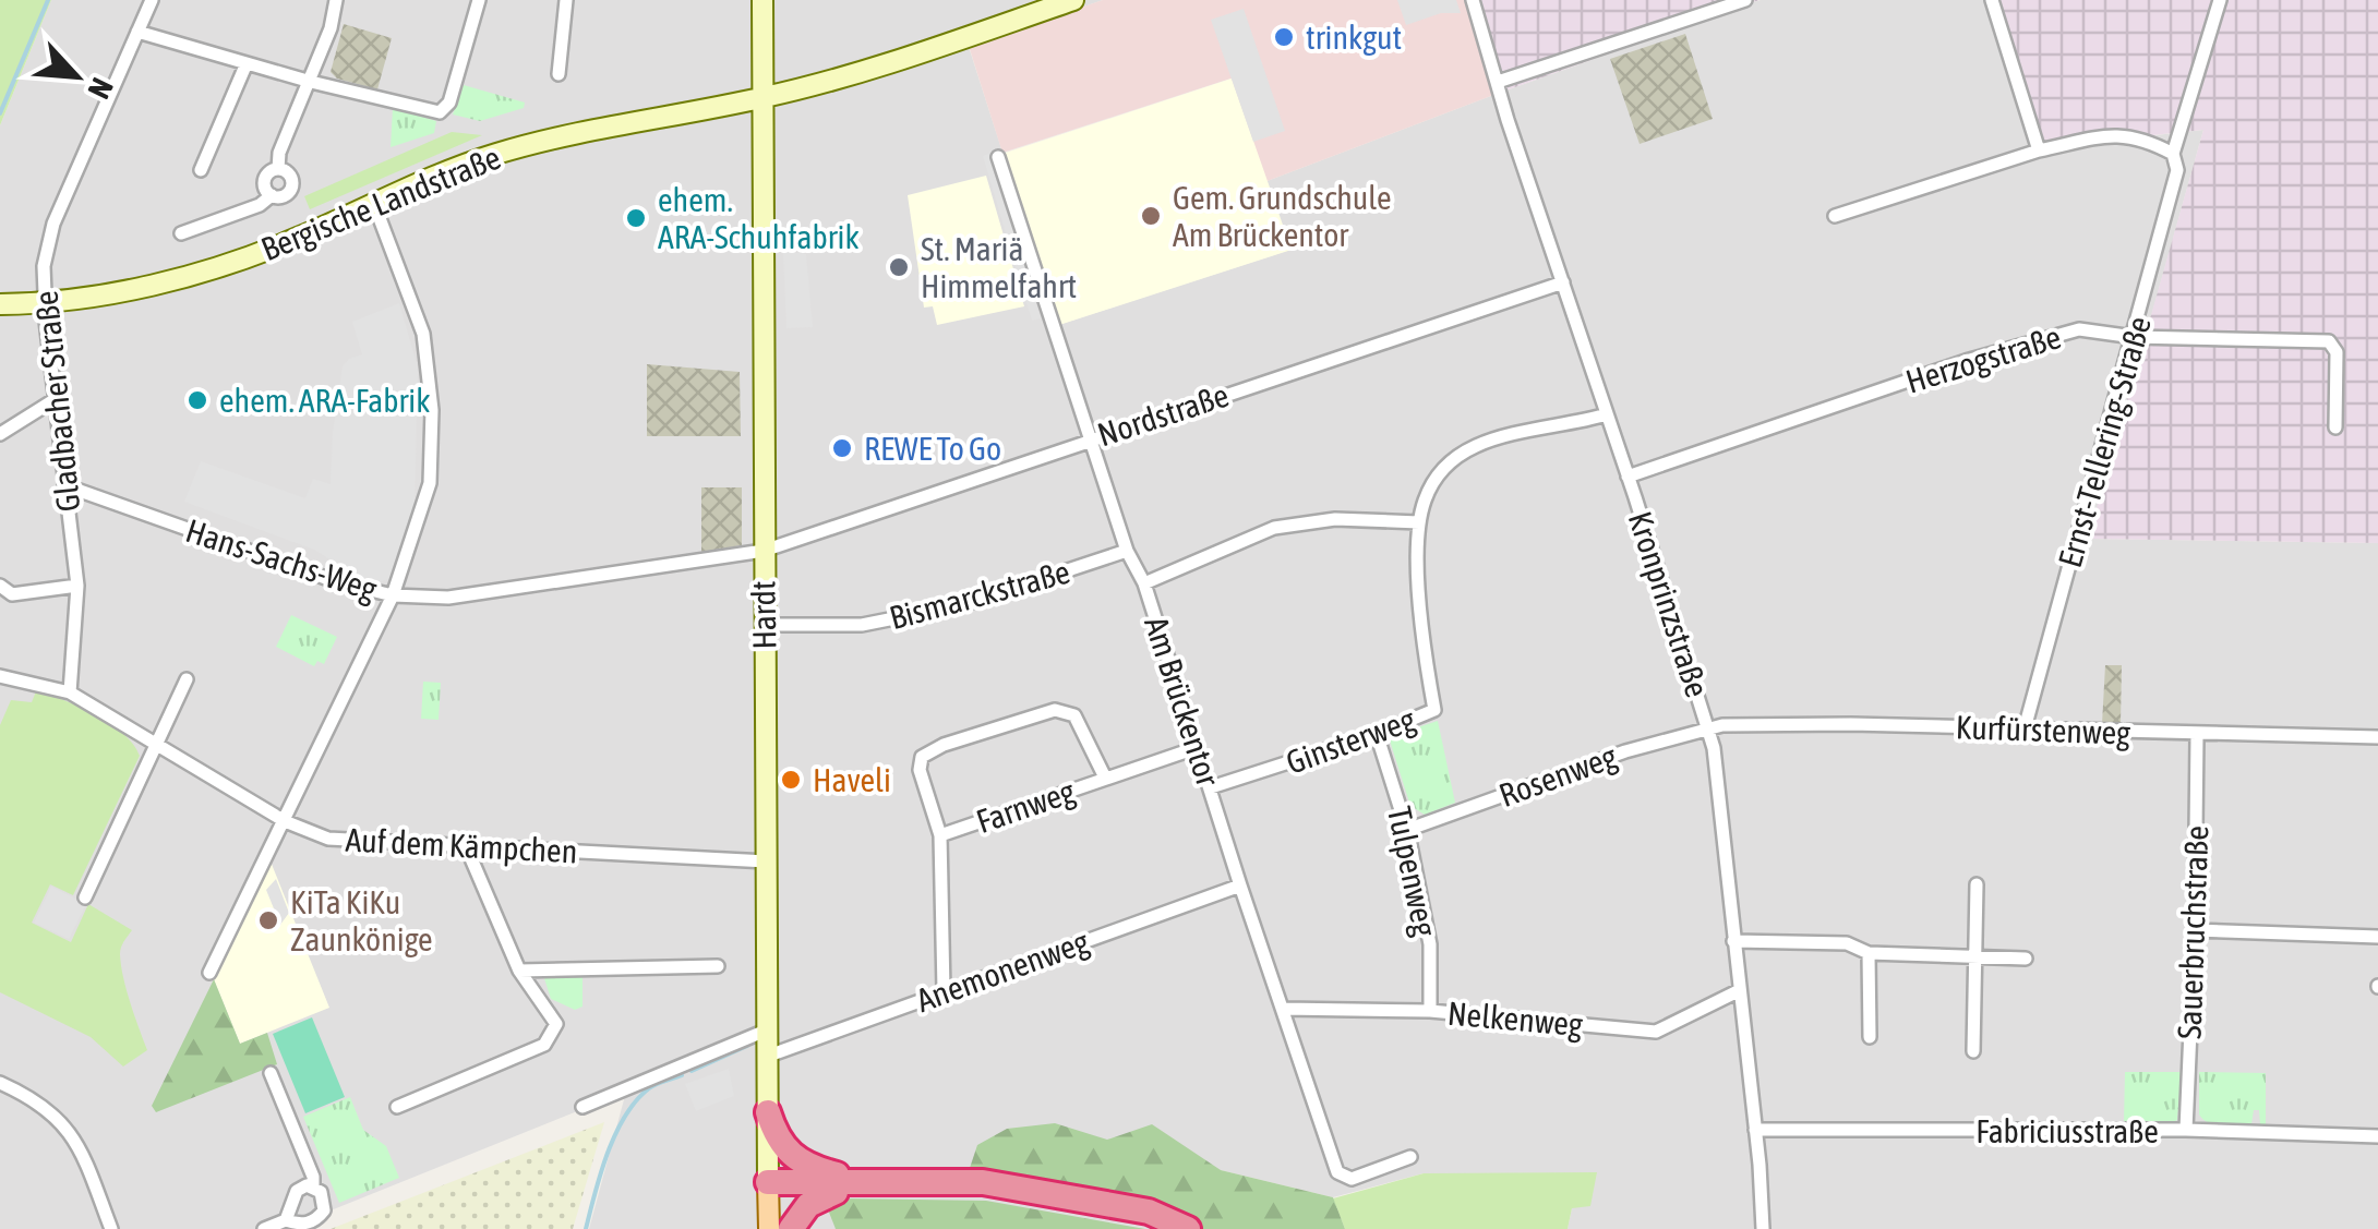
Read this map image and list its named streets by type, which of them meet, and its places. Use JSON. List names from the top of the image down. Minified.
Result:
{"streets":{"main road":["Bergische Landstraße","Hardt"],"street":["Herzogstraße","Gladbacher Straße","Nordstraße","Ernst-Tellering-Straße","Hans-Sachs-Weg","Bismarckstraße","Kronprinzstraße","Am Brückentor","Kurfürstenweg","Ginsterweg","Rosenweg","Farnweg","Auf dem Kämpchen","Tulpenweg","Sauerbruchstraße","Anemonenweg","Nelkenweg","Fabriciusstraße"]},"crossings":[["Bergische Landstraße","Gladbacher Straße"],["Bergische Landstraße","Hardt"],["Herzogstraße","Ernst-Tellering-Straße"],["Herzogstraße","Kronprinzstraße"],["Gladbacher Straße","Hans-Sachs-Weg"],["Gladbacher Straße","Auf dem Kämpchen"],["Nordstraße","Hans-Sachs-Weg"],["Nordstraße","Kronprinzstraße"],["Nordstraße","Hardt"],["Nordstraße","Am Brückentor"],["Ernst-Tellering-Straße","Kurfürstenweg"],["Hans-Sachs-Weg","Hardt"],["Bismarckstraße","Hardt"],["Bismarckstraße","Am Brückentor"],["Kronprinzstraße","Kurfürstenweg"],["Kronprinzstraße","Rosenweg"],["Kronprinzstraße","Nelkenweg"],["Kronprinzstraße","Fabriciusstraße"],["Hardt","Auf dem Kämpchen"],["Hardt","Anemonenweg"],["Am Brückentor","Ginsterweg"],["Am Brückentor","Farnweg"],["Am Brückentor","Anemonenweg"],["Am Brückentor","Nelkenweg"],["Kurfürstenweg","Rosenweg"],["Kurfürstenweg","Sauerbruchstraße"],["Ginsterweg","Tulpenweg"],["Rosenweg","Tulpenweg"],["Farnweg","Anemonenweg"],["Tulpenweg","Nelkenweg"],["Sauerbruchstraße","Fabriciusstraße"]],"places":["trinkgut","Gem. Grundschule Am Brückentor","ehem. ARA-Schuhfabrik","St. Mariä Himmelfahrt","ehem. ARA-Fabrik","REWE To Go","Haveli","KiTa KiKu Zaunkönige"],"north":"bottom right"}
